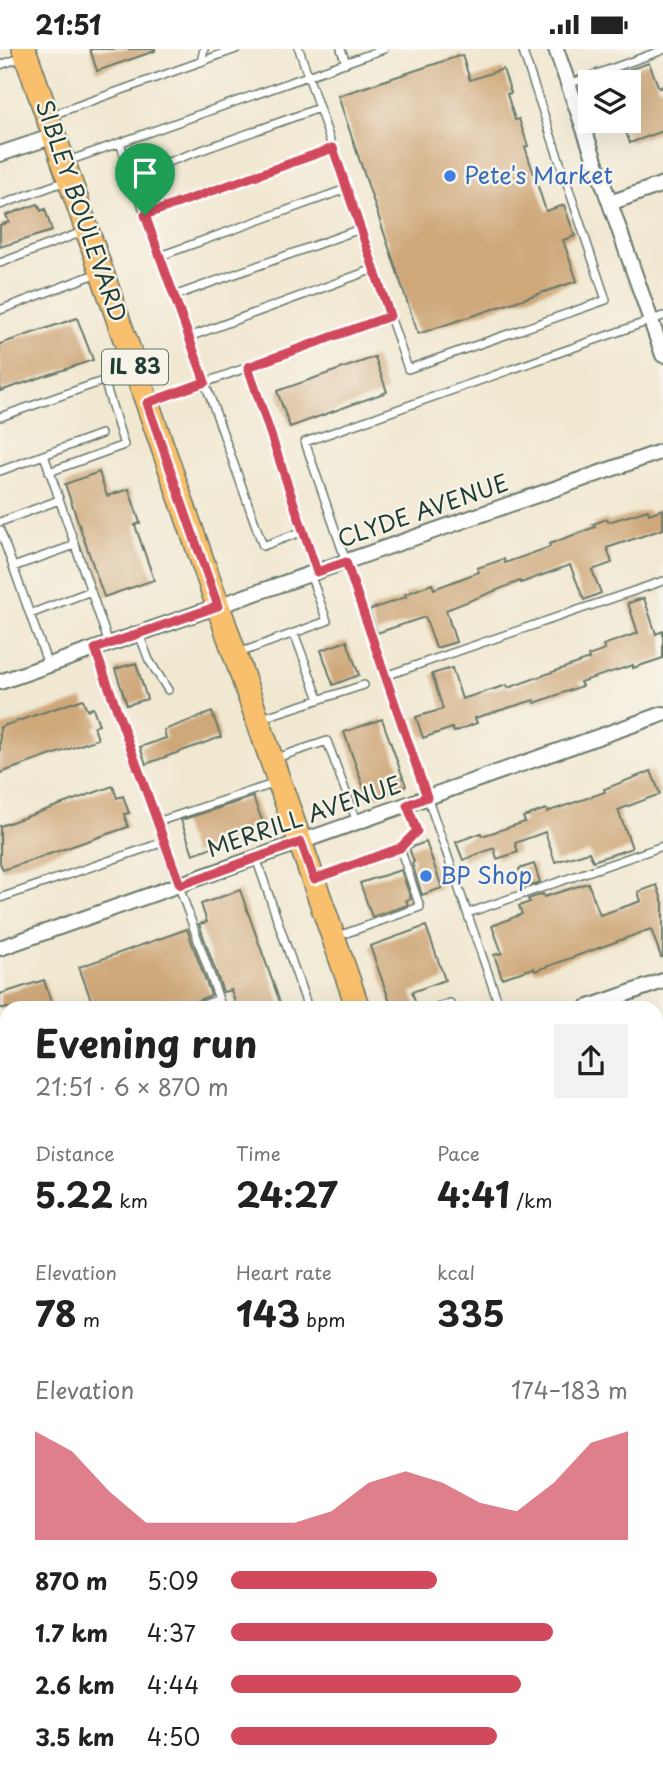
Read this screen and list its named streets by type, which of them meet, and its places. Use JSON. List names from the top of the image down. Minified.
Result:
{"streets":{"main road":["SIBLEY BOULEVARD","IL 83"],"street":["CLYDE AVENUE","MERRILL AVENUE"]},"crossings":[["SIBLEY BOULEVARD","CLYDE AVENUE"],["SIBLEY BOULEVARD","MERRILL AVENUE"]],"places":["Pete's Market","BP Shop"],"page":{"status":"21:51","heading":["Evening run","21:51 · 6 × 870 m"],"stats":[["Distance","5.22 km"],["Time","24:27"],["Pace","4:41 /km"],["Elevation","78 m"],["Heart rate","143 bpm"],["kcal","335"]],"chart":["Elevation","174–183 m"],"list":[{"name":"870 m","note":"5:09"},{"name":"1.7 km","note":"4:37"},{"name":"2.6 km","note":"4:44"},{"name":"3.5 km","note":"4:50"}]}}
